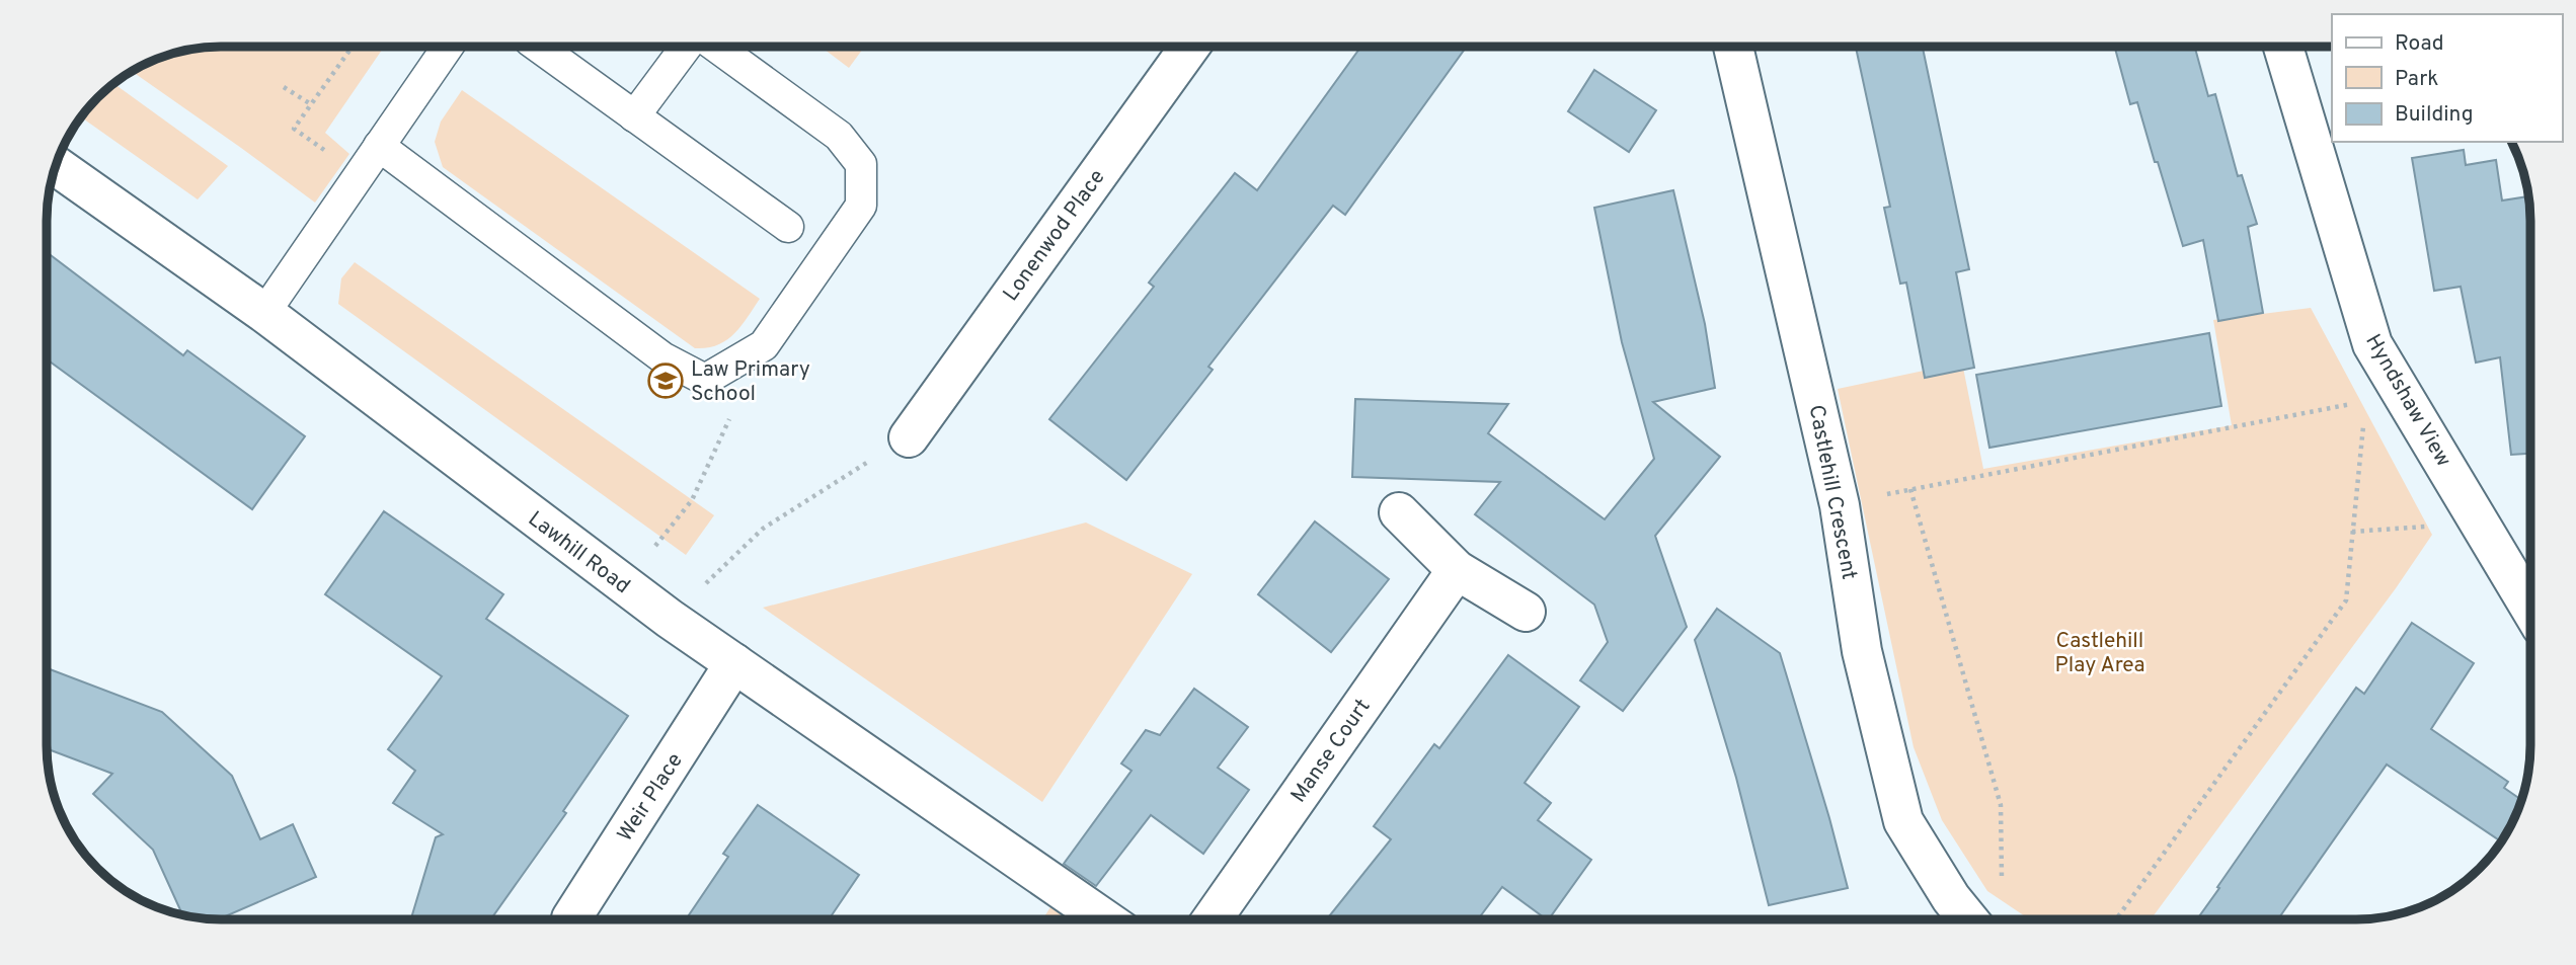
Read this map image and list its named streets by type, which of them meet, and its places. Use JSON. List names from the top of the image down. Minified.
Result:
{"streets":{"street":["Lonenwod Place","Hyndshaw View","Castlehill Crescent","Lawhill Road","Manse Court","Weir Place"]},"crossings":[["Lawhill Road","Weir Place"]],"parks":["Castlehill Play Area"],"places":{"school or university":["Law Primary School"]},"legend":["Road","Park","Building"]}
